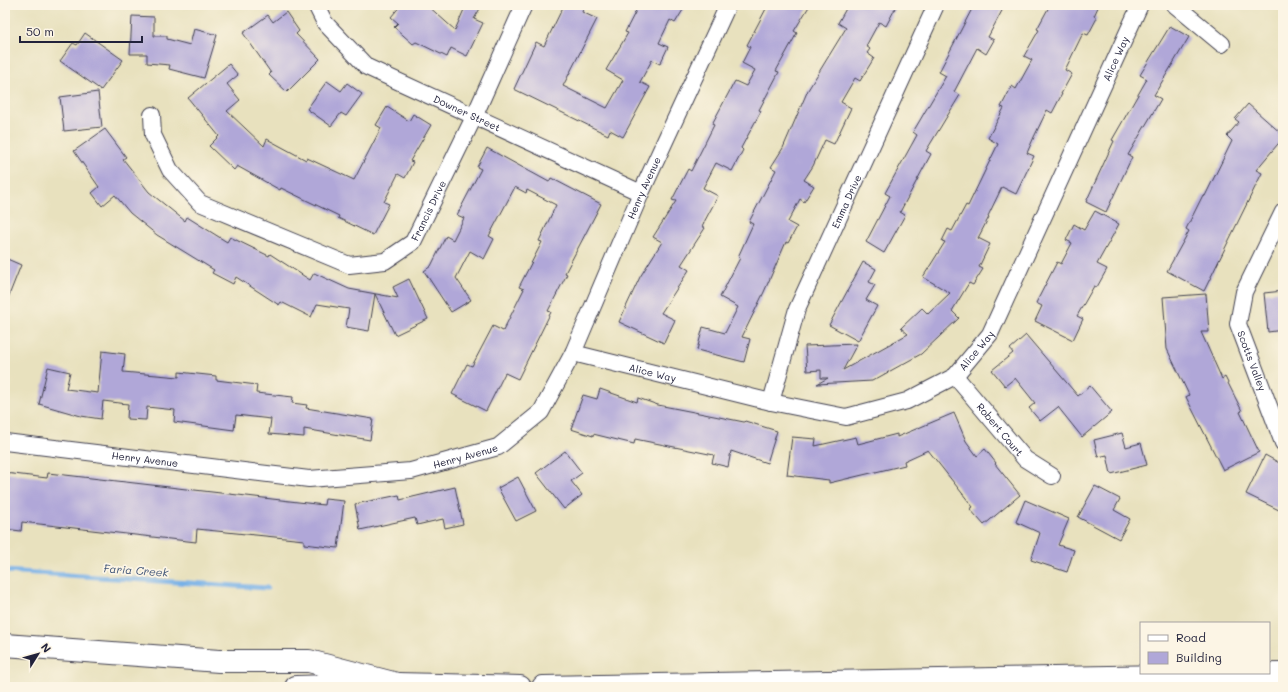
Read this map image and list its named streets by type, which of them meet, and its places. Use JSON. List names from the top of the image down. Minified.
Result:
{"streets":{"street":["Alice Way","Downer Street","Henry Avenue","Emma Drive","Francis Drive","Scotts Valley","Robert Court"]},"crossings":[["Alice Way","Henry Avenue"],["Alice Way","Emma Drive"],["Alice Way","Robert Court"],["Downer Street","Henry Avenue"],["Downer Street","Francis Drive"]],"water":["Faria Creek"],"legend":["Road","Building"],"scale_bar":"50 m","north":"top right"}
